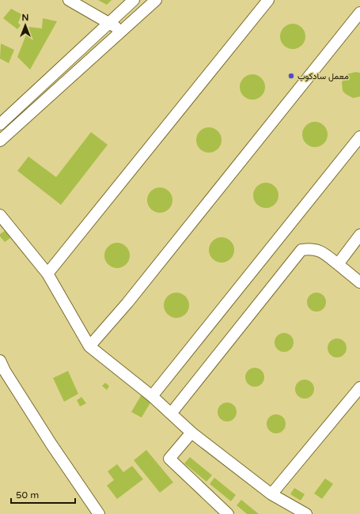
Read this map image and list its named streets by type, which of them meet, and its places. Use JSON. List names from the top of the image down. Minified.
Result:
{"places":["معمل سادكوب"],"scale_bar":"50 m","north":"top"}
